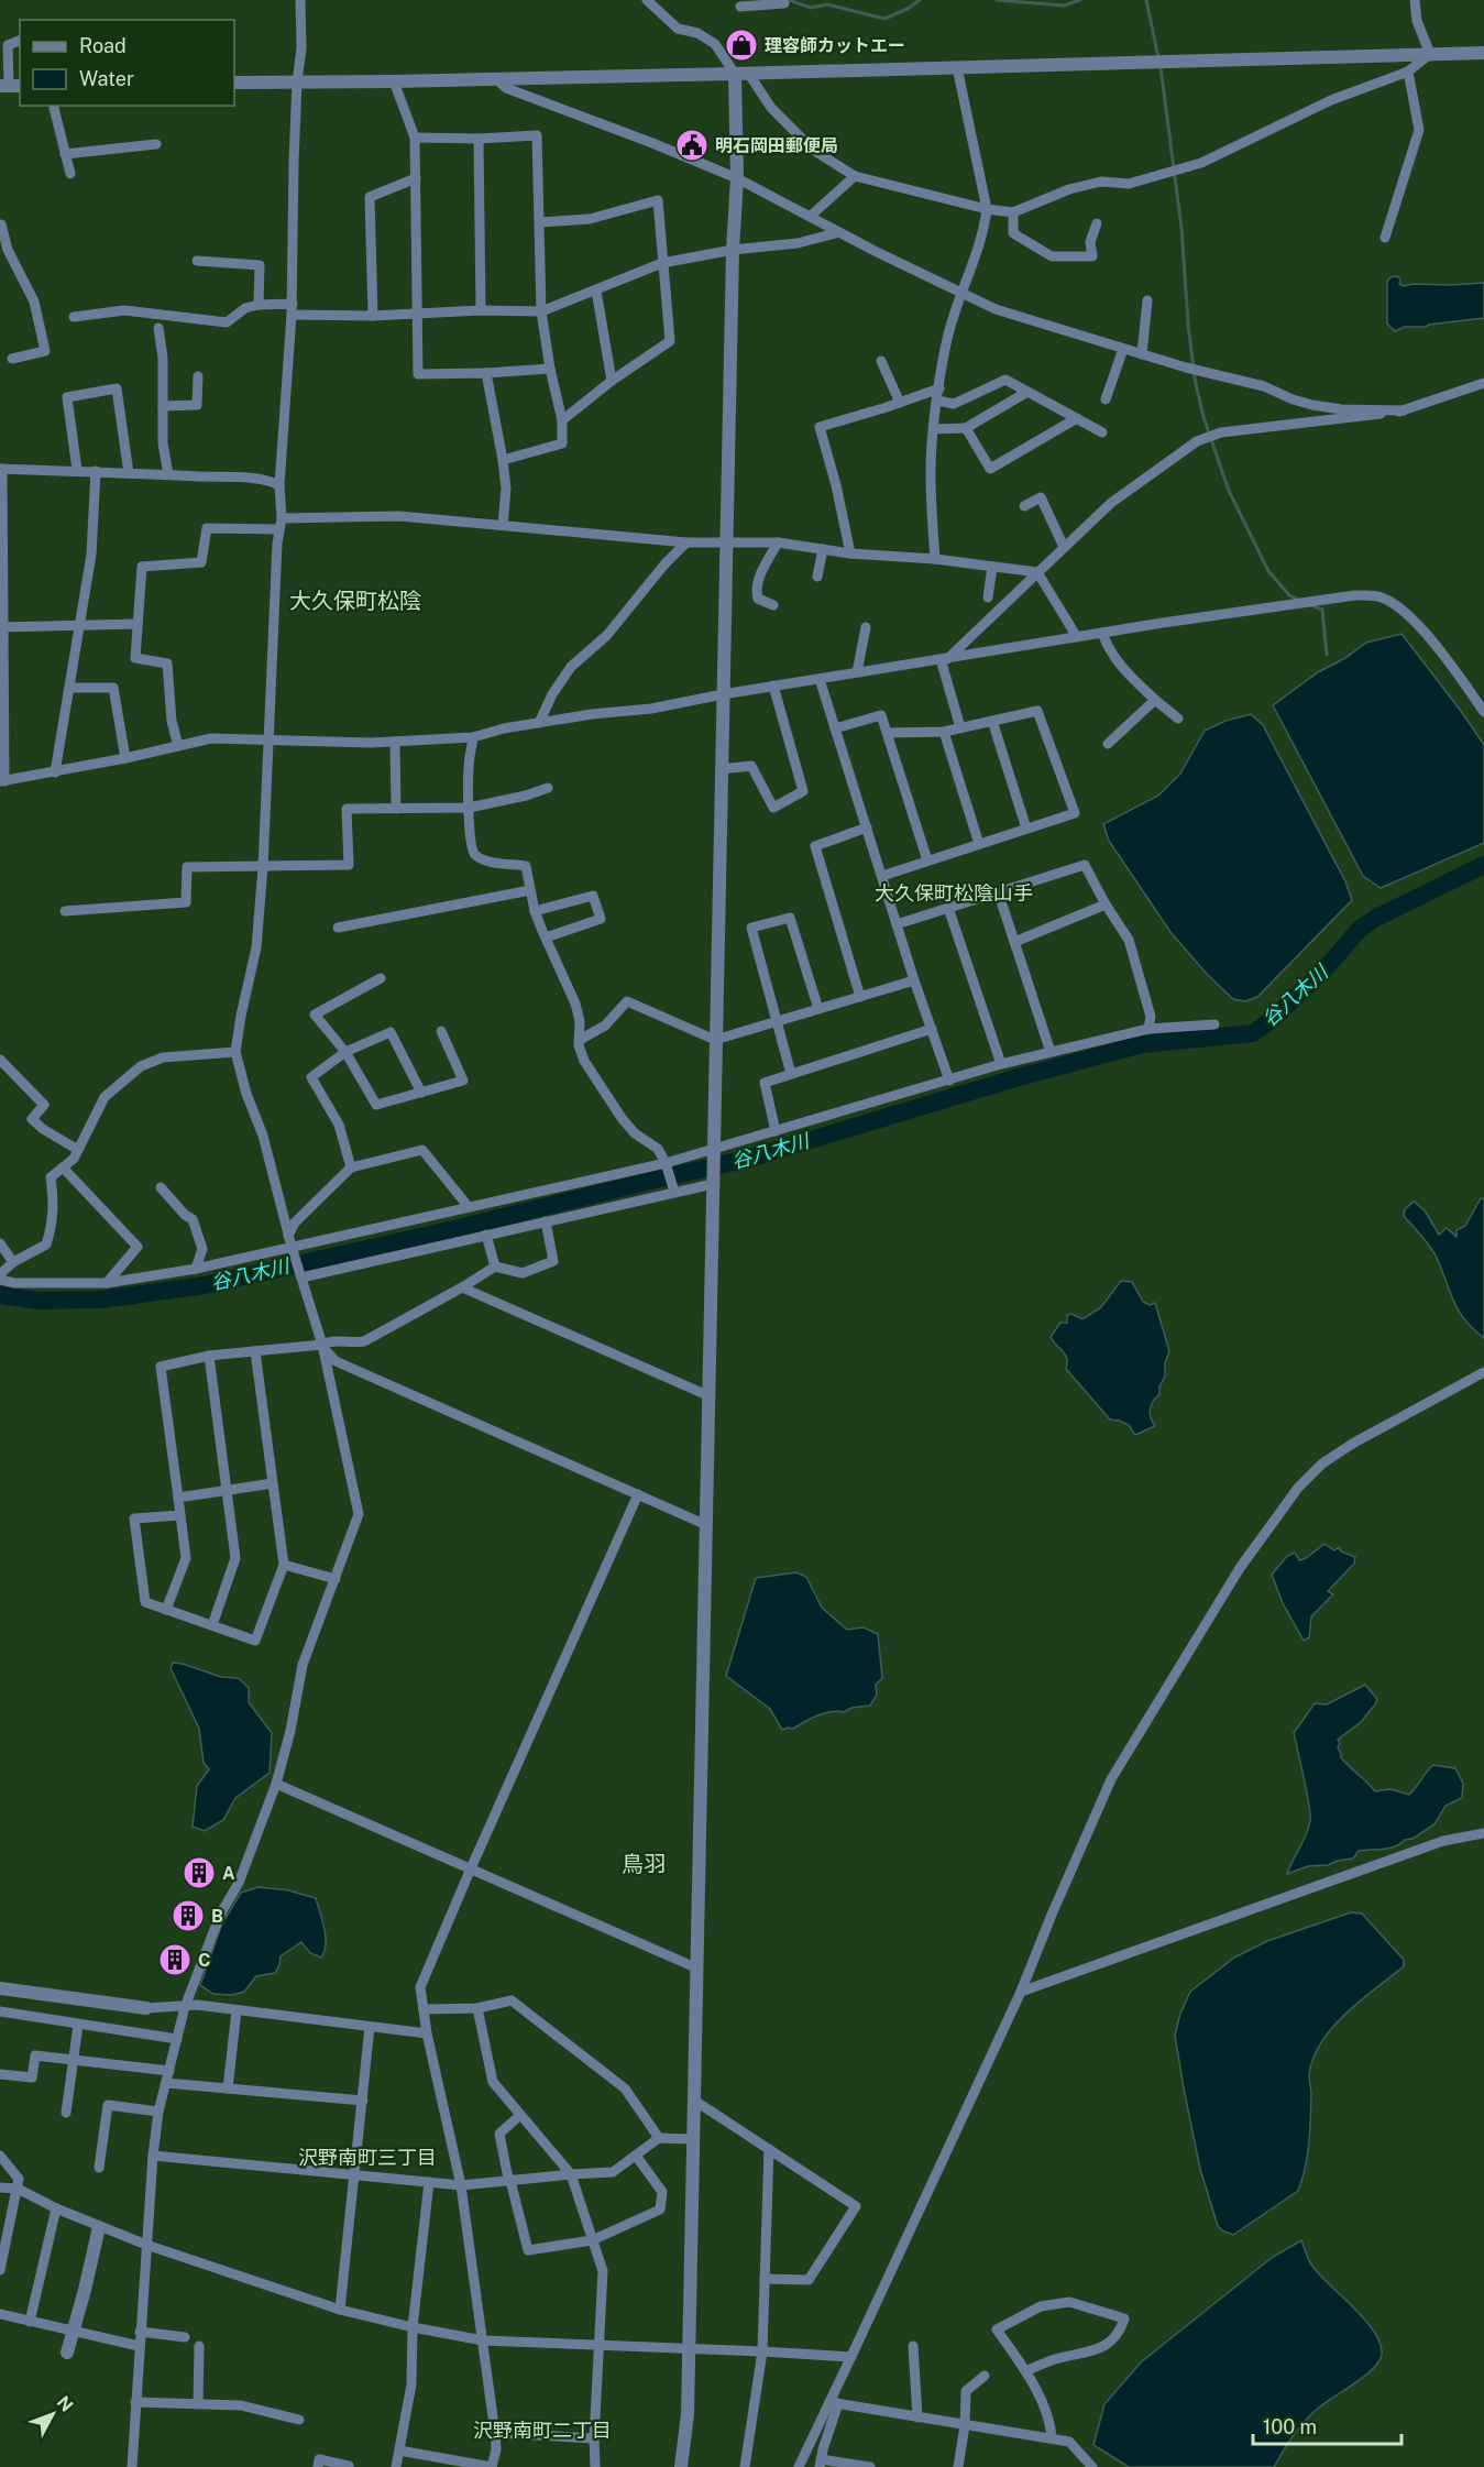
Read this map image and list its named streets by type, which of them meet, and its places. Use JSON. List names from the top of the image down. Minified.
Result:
{"districts":["大久保町松陰","大久保町松陰山手","鳥羽","沢野南町三丁目","沢野南町二丁目"],"water":["谷八木川"],"places":{"shop":["理容師カットエー"],"public building":["明石岡田郵便局"],"building":["A","B","C"]},"legend":["Road","Water"],"scale_bar":"100 m","north":"top right"}
